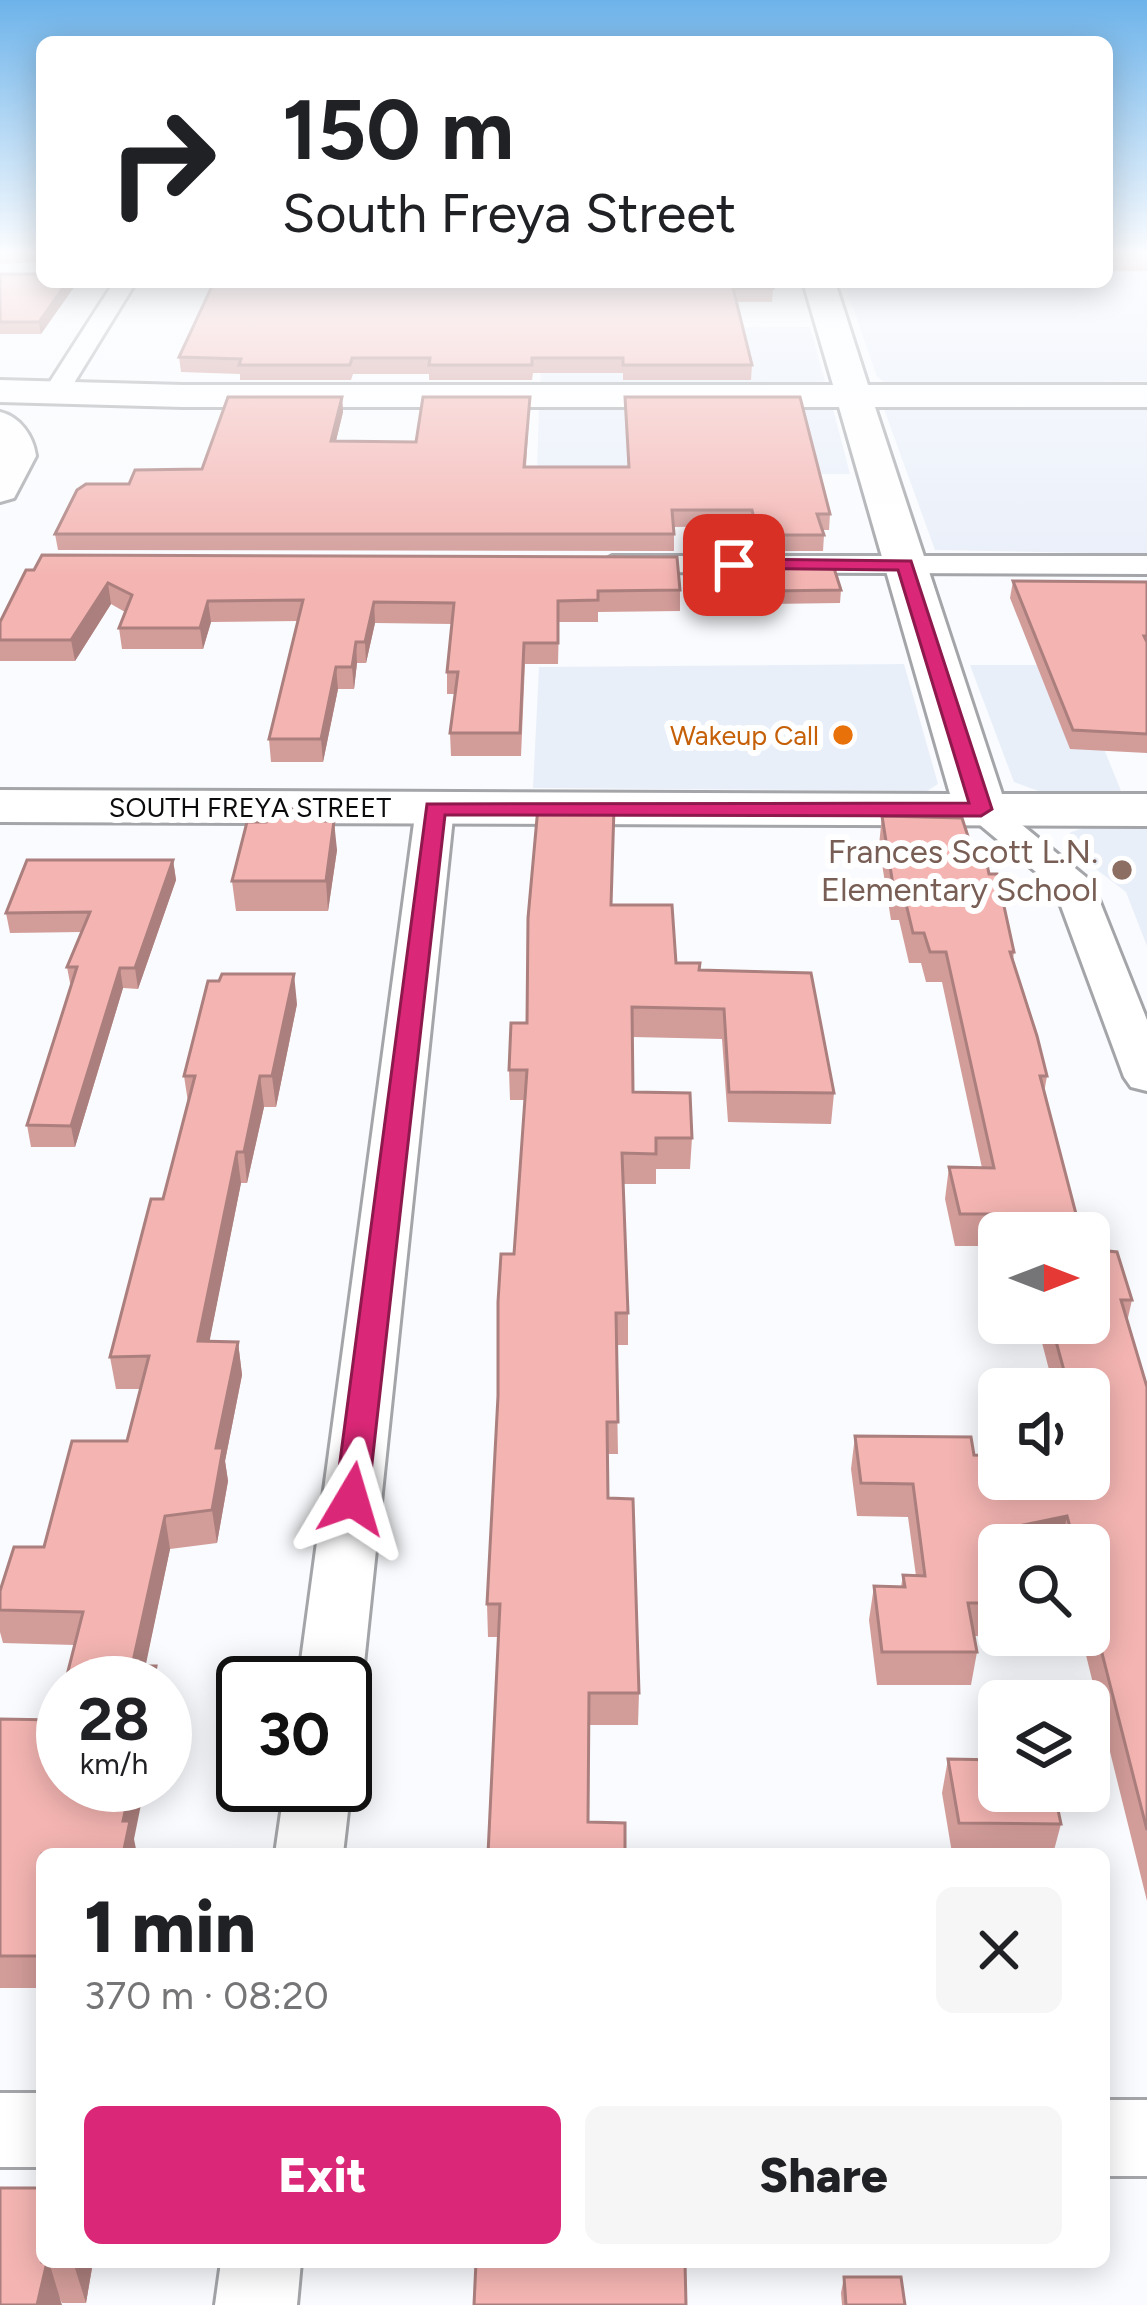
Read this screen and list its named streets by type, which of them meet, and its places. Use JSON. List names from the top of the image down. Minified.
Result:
{"streets":{"main road":["SOUTH FREYA STREET"]},"places":["Wakeup Call","Frances Scott L.N. Elementary School"],"north":"right","page":{"turn":["150 m","South Freya Street"],"speed":"28 km/h","limit":"30","heading":["1 min","370 m · 08:20"],"buttons":["Exit","Share"]}}
